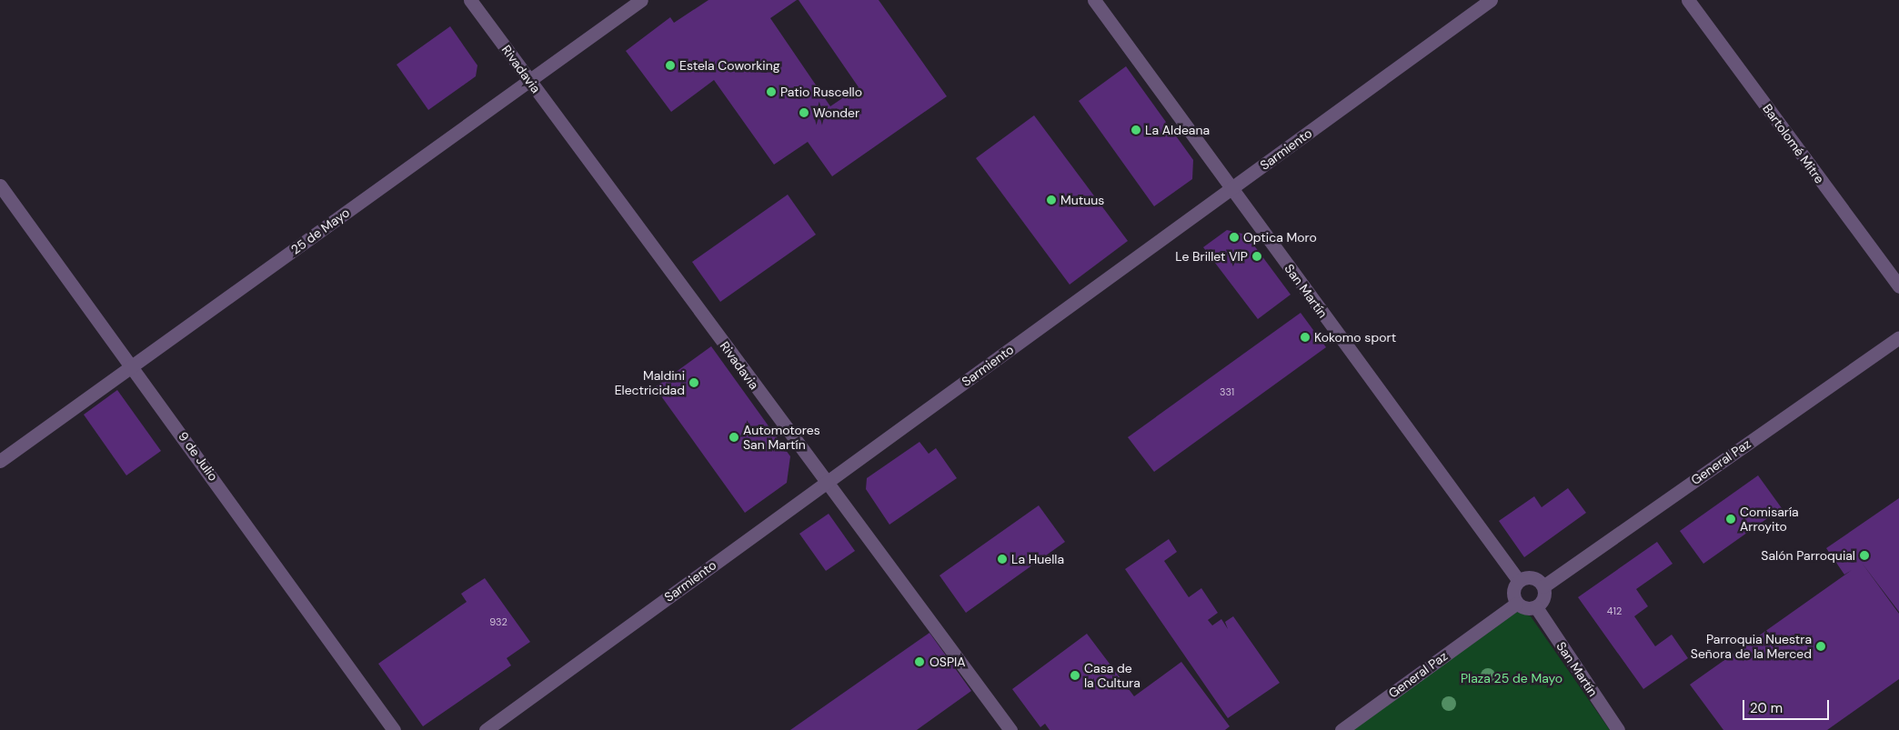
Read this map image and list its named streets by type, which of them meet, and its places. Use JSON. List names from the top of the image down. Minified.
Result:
{"streets":{"street":["Rivadavia","Bartolomé Mitre","Sarmiento","25 de Mayo","San Martín","9 de Julio","General Paz"]},"crossings":[["Rivadavia","Sarmiento"],["Rivadavia","25 de Mayo"],["Sarmiento","San Martín"],["25 de Mayo","9 de Julio"],["San Martín","General Paz"]],"parks":["Plaza 25 de Mayo"],"places":["Estela Coworking","Patio Ruscello","Wonder","La Aldeana","Mutuus","Optica Moro","Le Brillet VIP","Kokomo sport","Maldini Electricidad","Automotores San Martín","Comisaría Arroyito","Salón Parroquial","La Huella","Parroquia Nuestra Señora de la Merced","OSPIA","Casa de la Cultura"],"house_numbers":["331","412","932"],"scale_bar":"20 m"}
